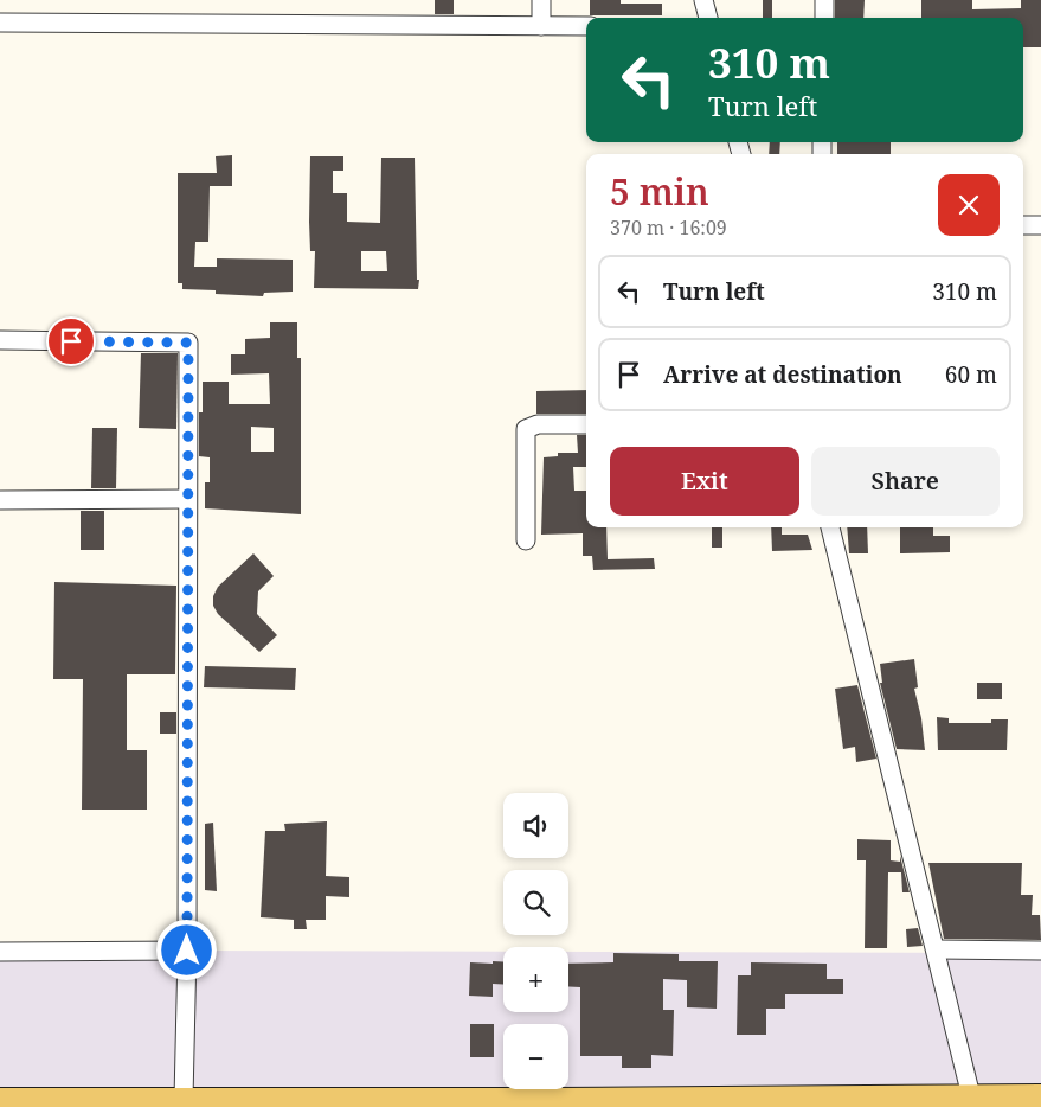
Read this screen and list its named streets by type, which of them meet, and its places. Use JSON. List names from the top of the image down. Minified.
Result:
{"page":{"turn":["310 m","Turn left"],"heading":["5 min","370 m · 16:09"],"list":[{"name":"Turn left","value":"310 m"},{"name":"Arrive at destination","value":"60 m"}],"buttons":["Exit","Share"],"map_buttons":["+","−"]}}
